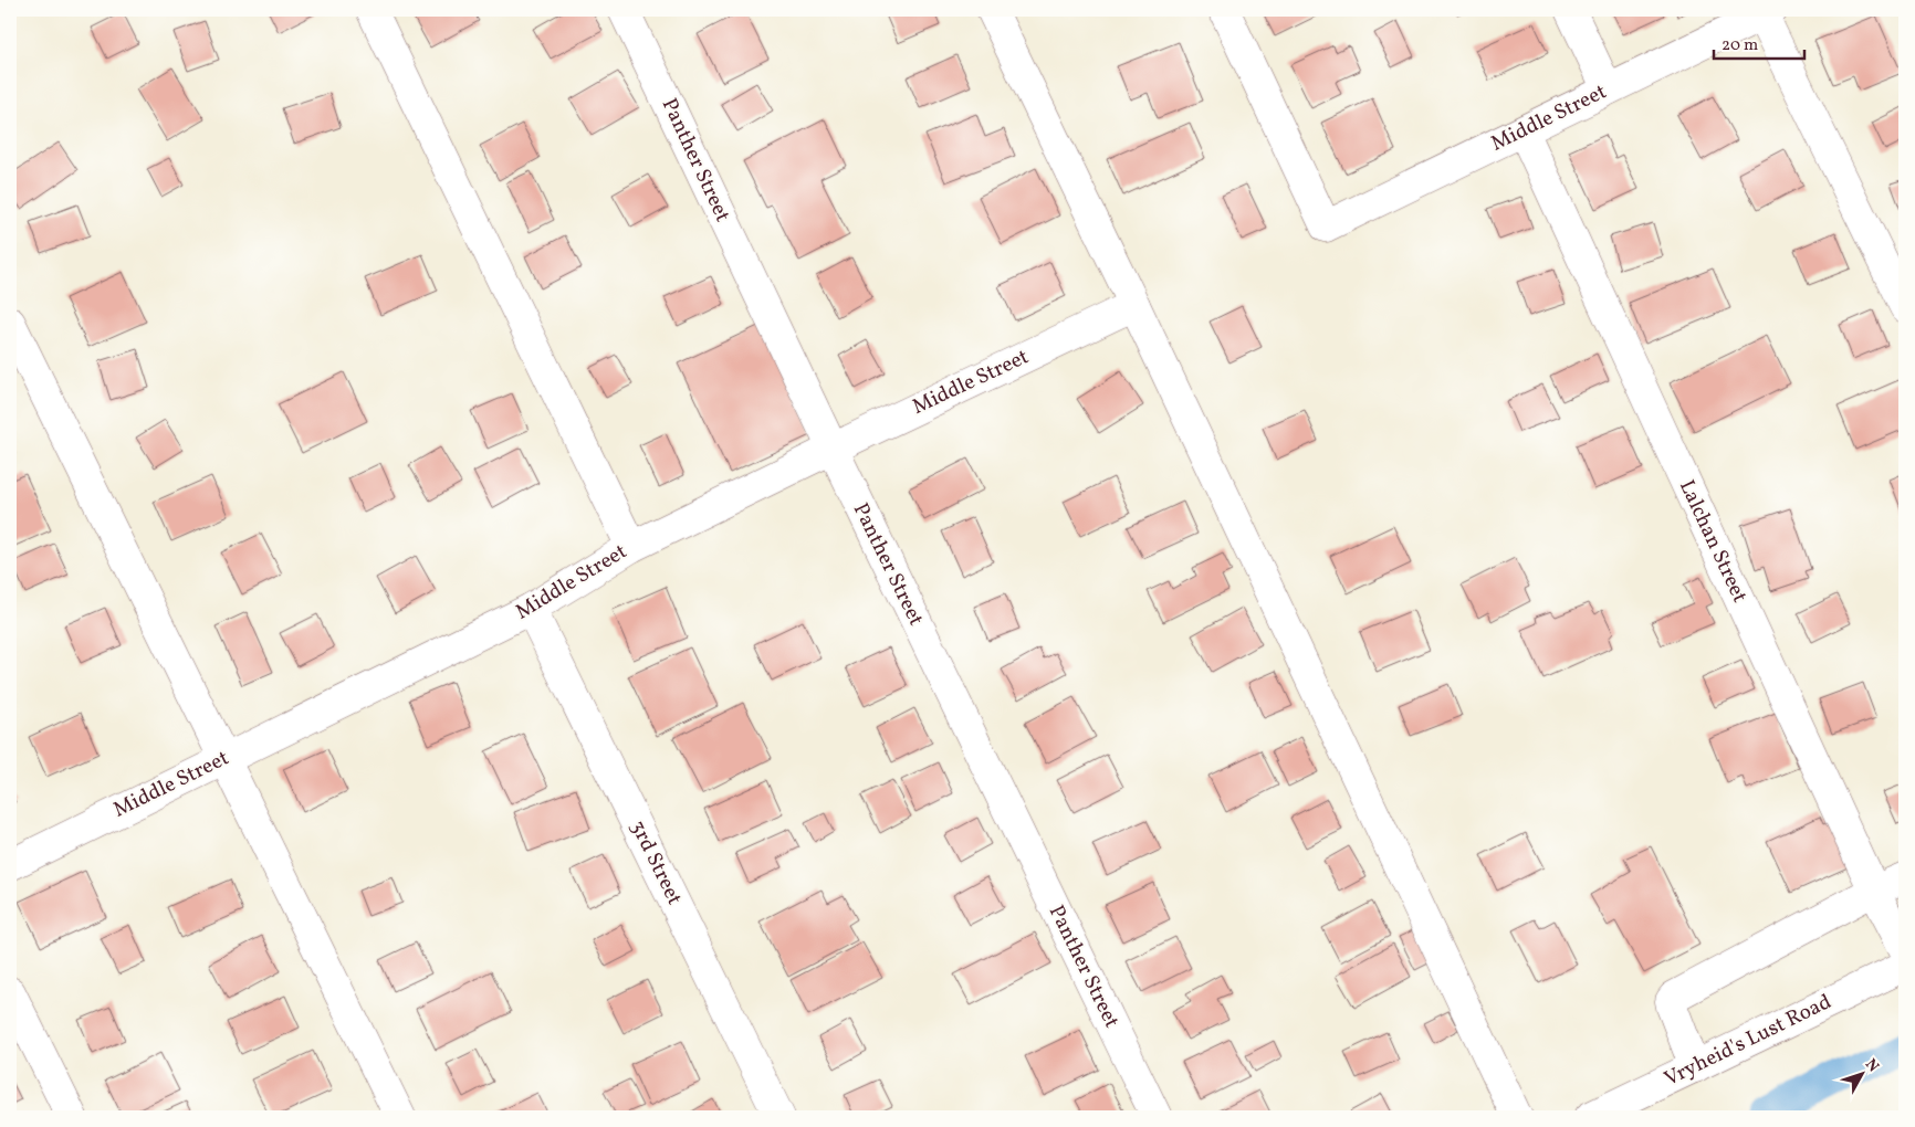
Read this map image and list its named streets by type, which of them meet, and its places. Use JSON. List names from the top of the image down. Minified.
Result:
{"streets":{"street":["Middle Street","Panther Street","Lalchan Street","3rd Street","Vryheid's Lust Road"]},"crossings":[["Middle Street","Panther Street"],["Middle Street","Lalchan Street"],["Middle Street","3rd Street"]],"scale_bar":"20 m","north":"top right"}
